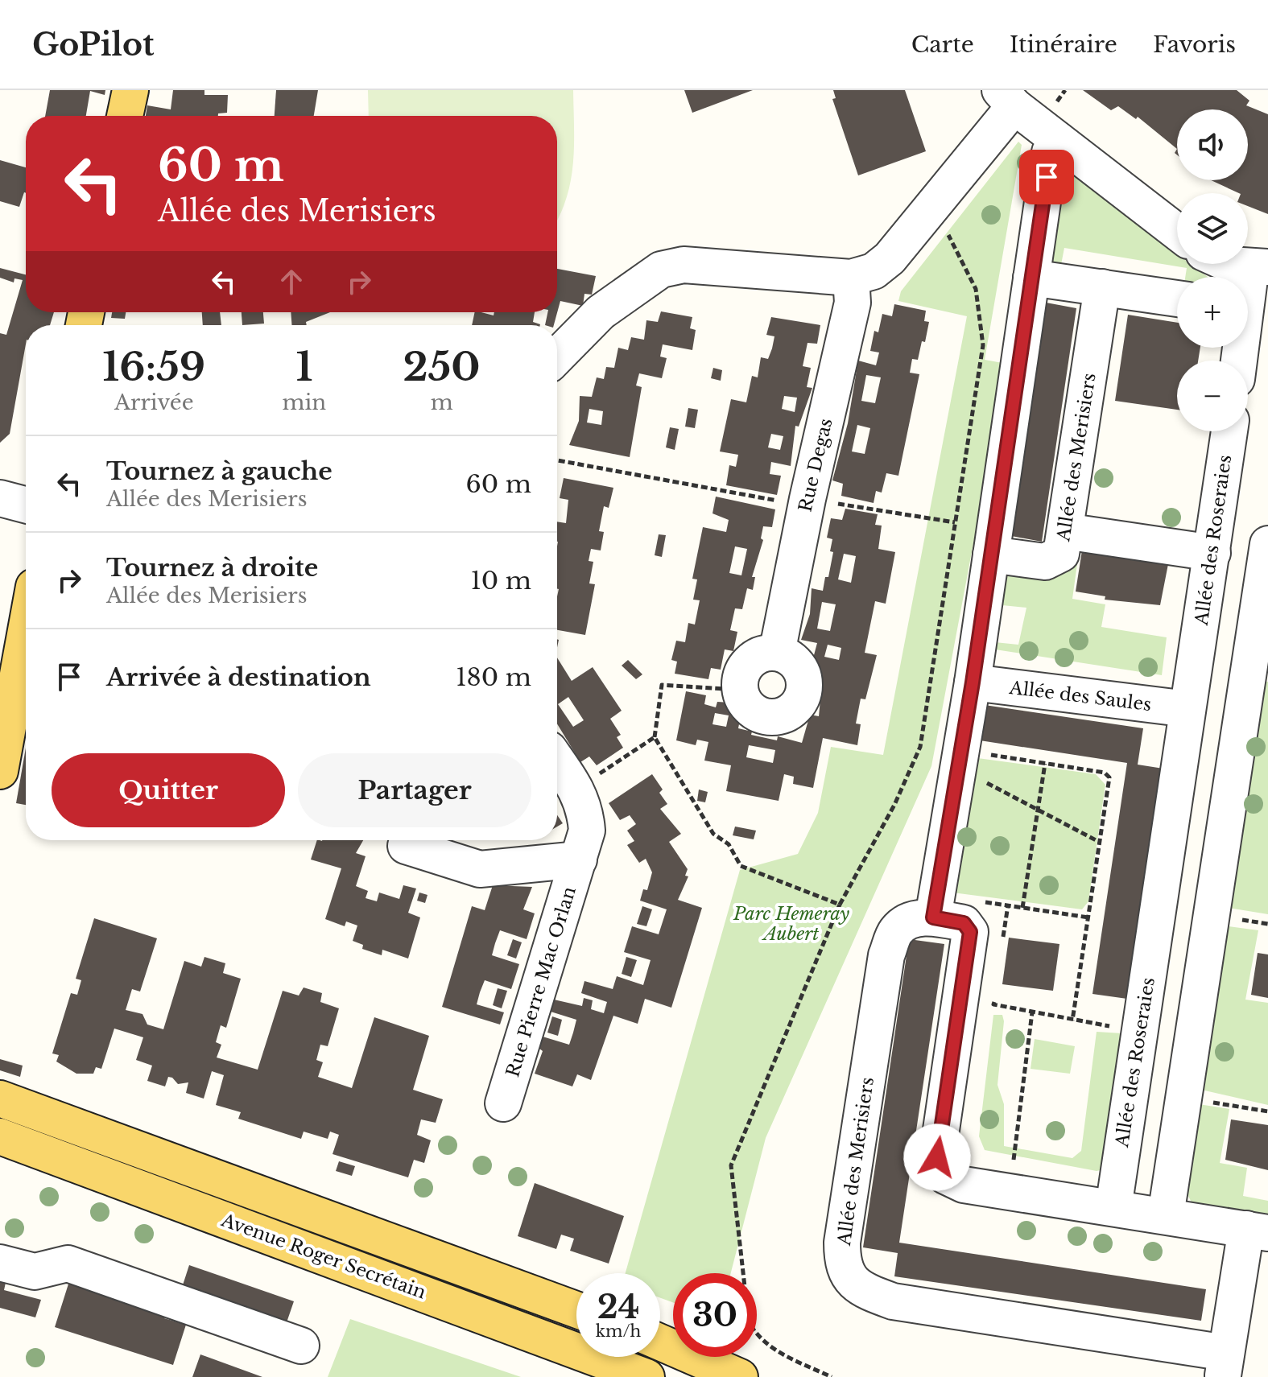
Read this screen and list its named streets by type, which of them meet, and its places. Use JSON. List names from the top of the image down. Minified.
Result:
{"streets":{"main road":["Avenue Roger Secrétain"],"street":["Allée des Merisiers","Rue Degas","Allée des Roseraies","Allée des Saules","Rue Pierre Mac Orlan"]},"crossings":[["Allée des Merisiers","Allée des Roseraies"],["Allée des Roseraies","Allée des Saules"]],"parks":["Parc Hemeray Aubert"],"page":{"header":"GoPilot","nav":["Carte","Itinéraire","Favoris"],"map_buttons":["+","−"],"turn":["60 m","Allée des Merisiers"],"eta":["16:59","Arrivée","1","min","250","m"],"list":[{"name":"Tournez à gauche","note":"Allée des Merisiers","value":"60 m"},{"name":"Tournez à droite","note":"Allée des Merisiers","value":"10 m"},{"name":"Arrivée à destination","value":"180 m"}],"buttons":["Quitter","Partager"],"speed":"24 km/h","limit":"30"}}
